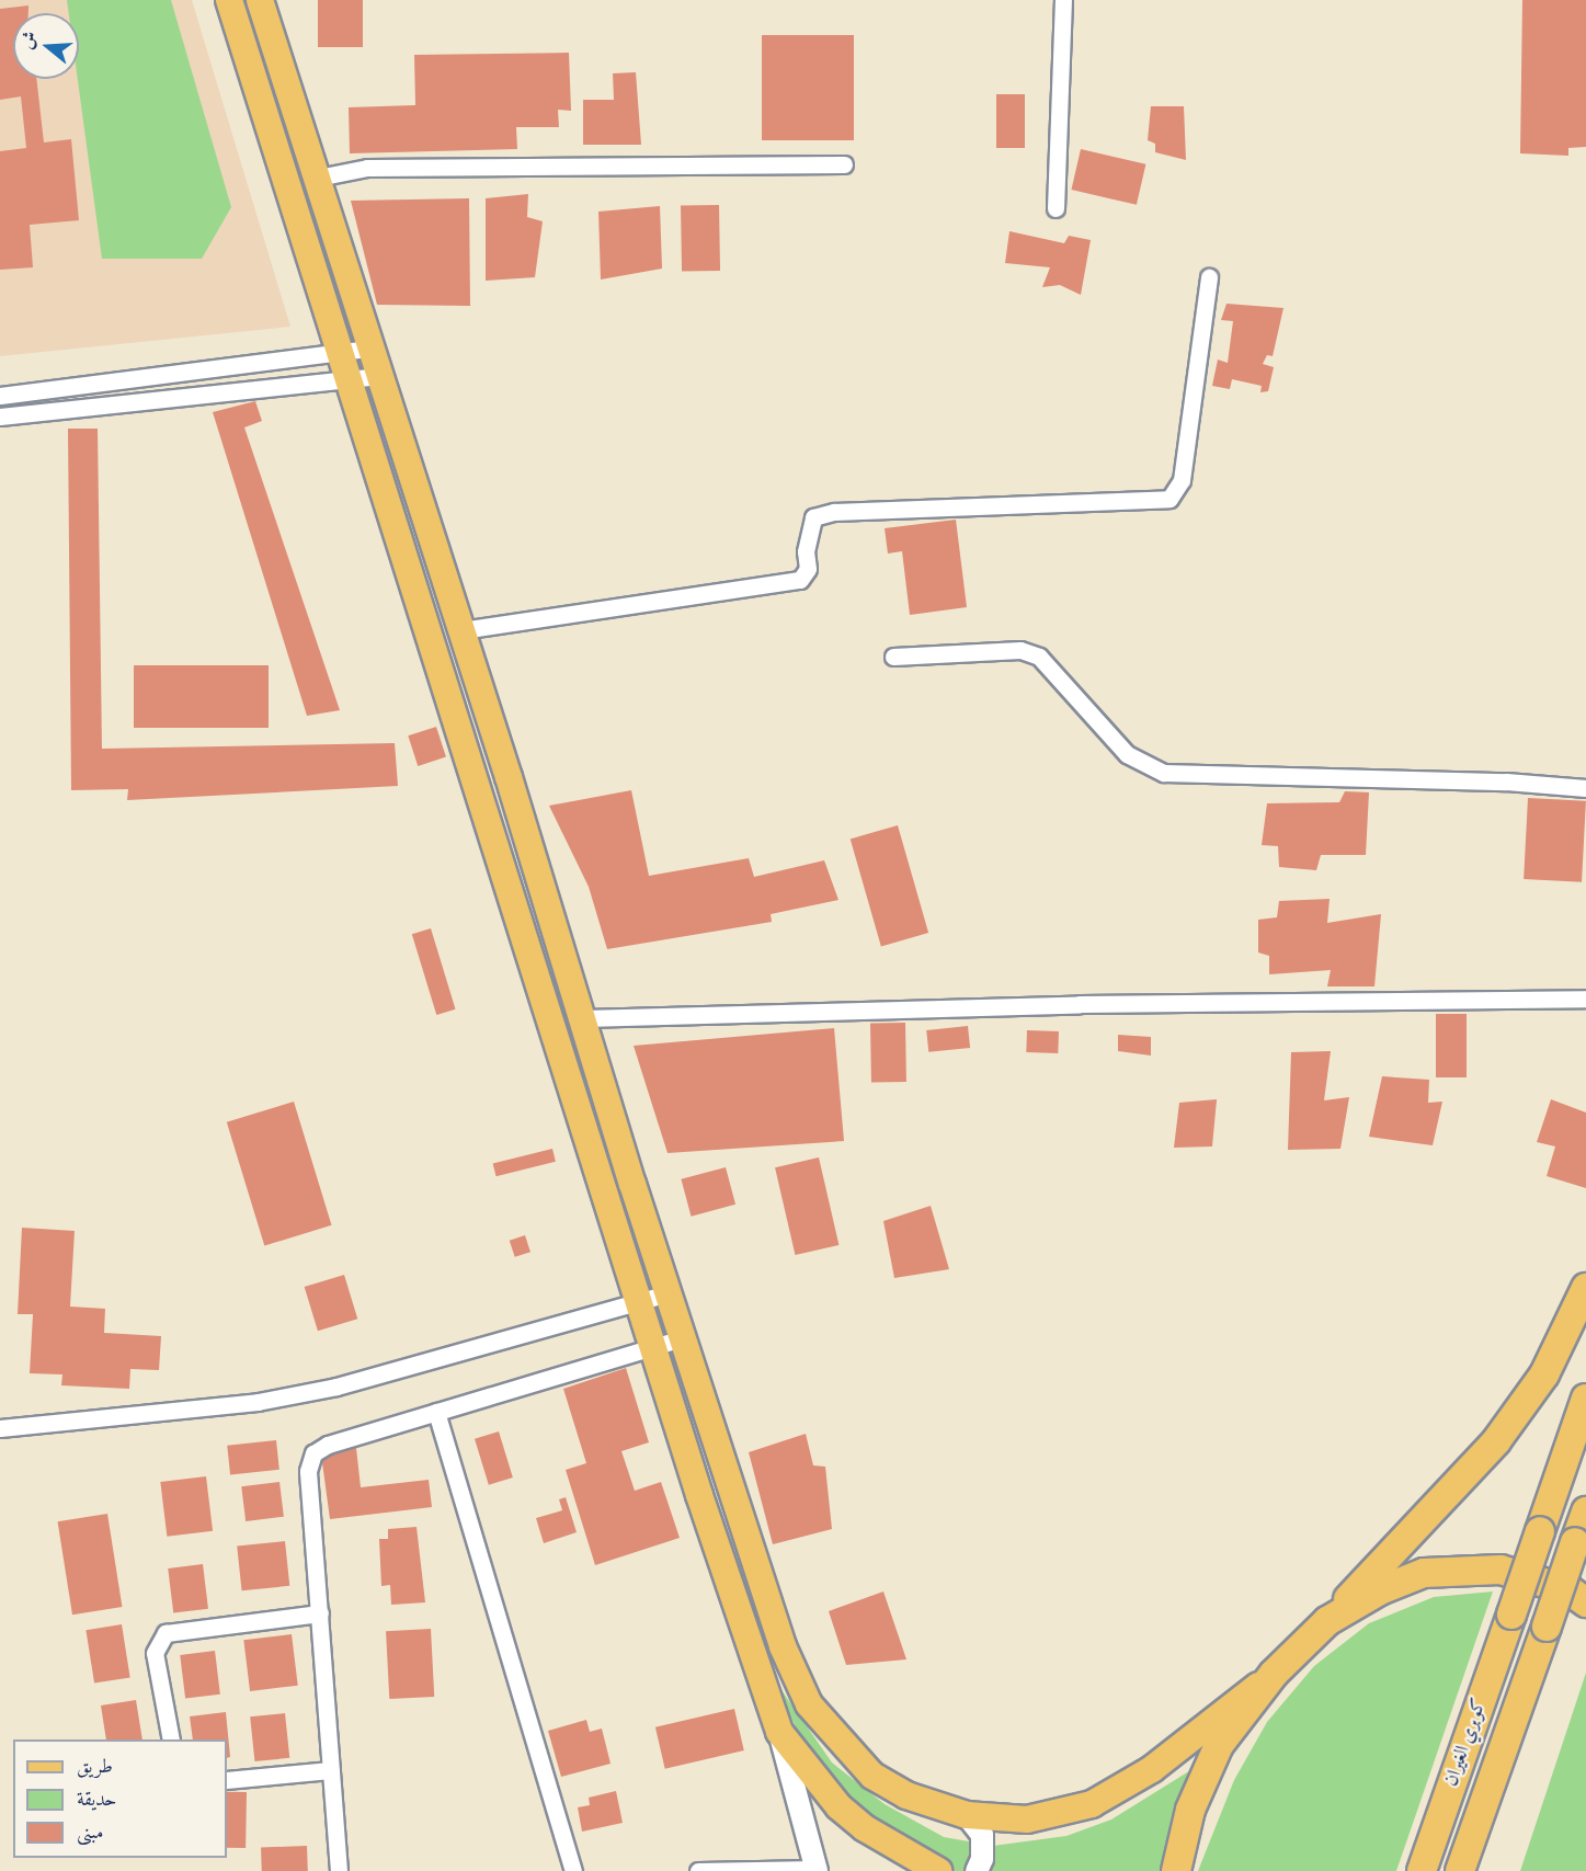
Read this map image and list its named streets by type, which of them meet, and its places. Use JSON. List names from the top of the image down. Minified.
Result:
{"streets":{"highway":["كوبري الغيران"]},"legend":["طريق","حديقة","مبنى"],"north":"left"}
